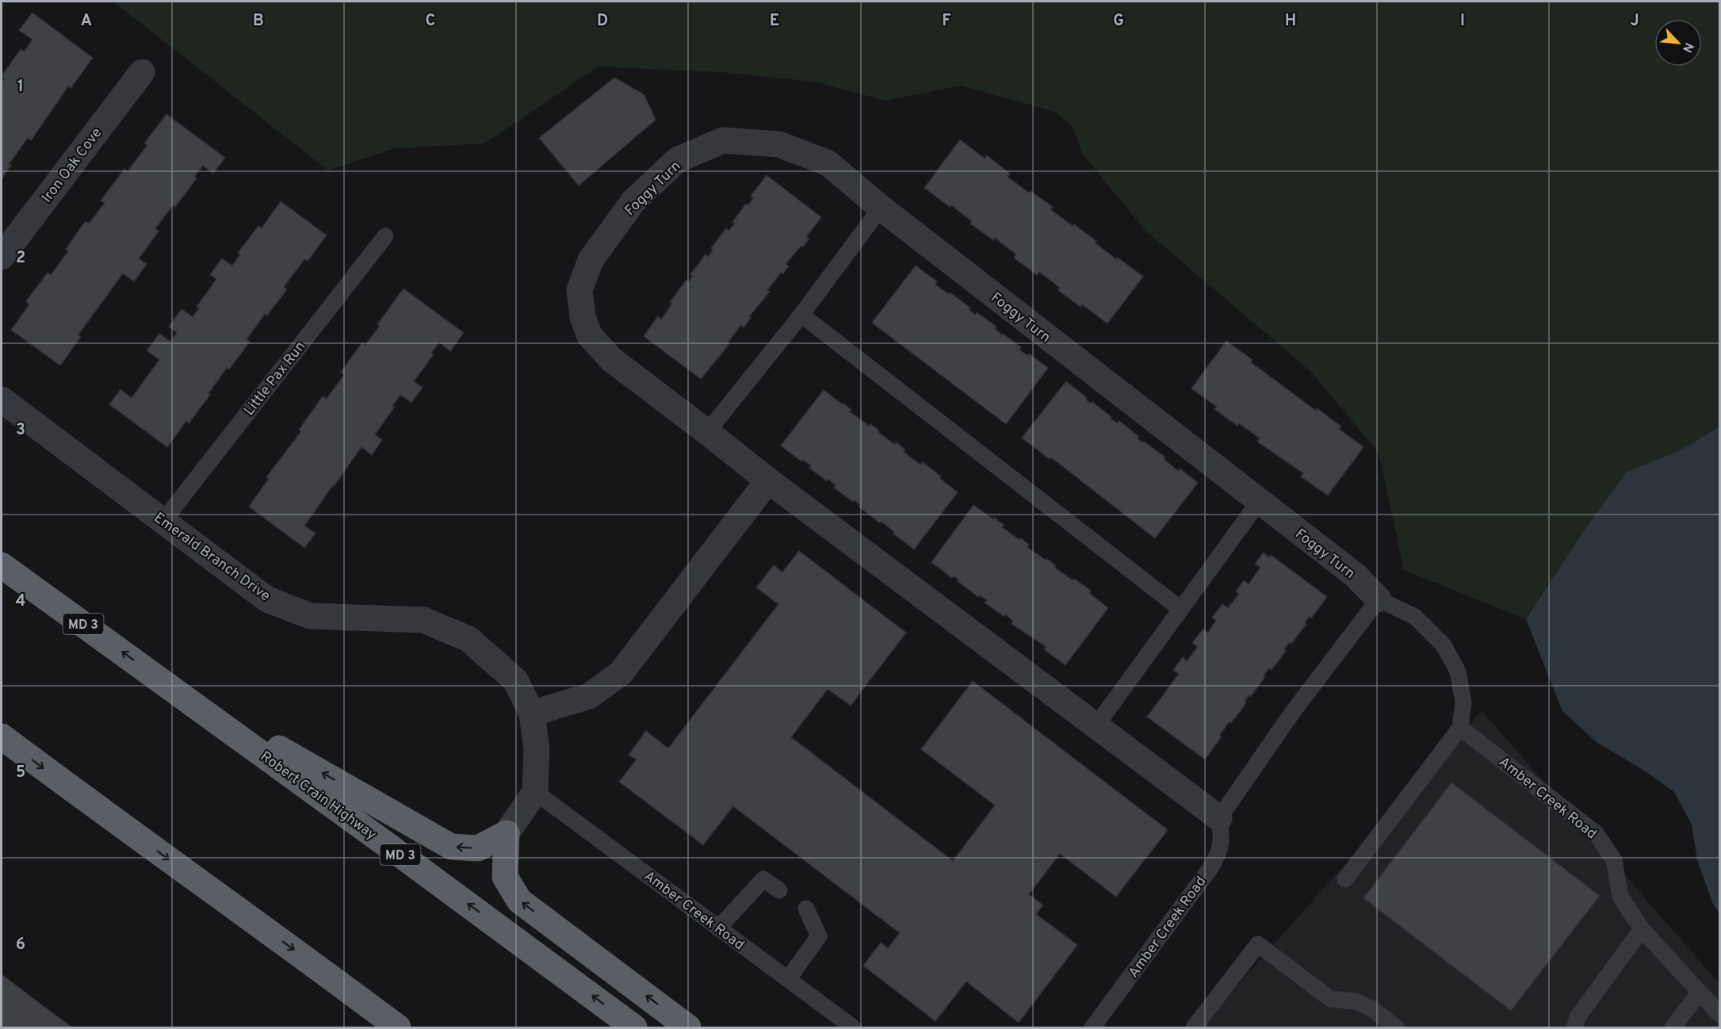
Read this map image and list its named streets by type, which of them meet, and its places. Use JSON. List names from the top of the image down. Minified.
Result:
{"streets":{"highway":["MD 3","Robert Crain Highway"],"street":["Iron Oak Cove","Foggy Turn","Emerald Branch Drive"],"lane":["Little Pax Run","Amber Creek Road"]},"crossings":[["Foggy Turn","Amber Creek Road"],["Little Pax Run","Emerald Branch Drive"],["Emerald Branch Drive","Amber Creek Road"]],"north":"bottom right","grid":{"columns":["A","B","C","D","E","F","G","H","I","J"],"rows":["1","2","3","4","5","6"]}}
